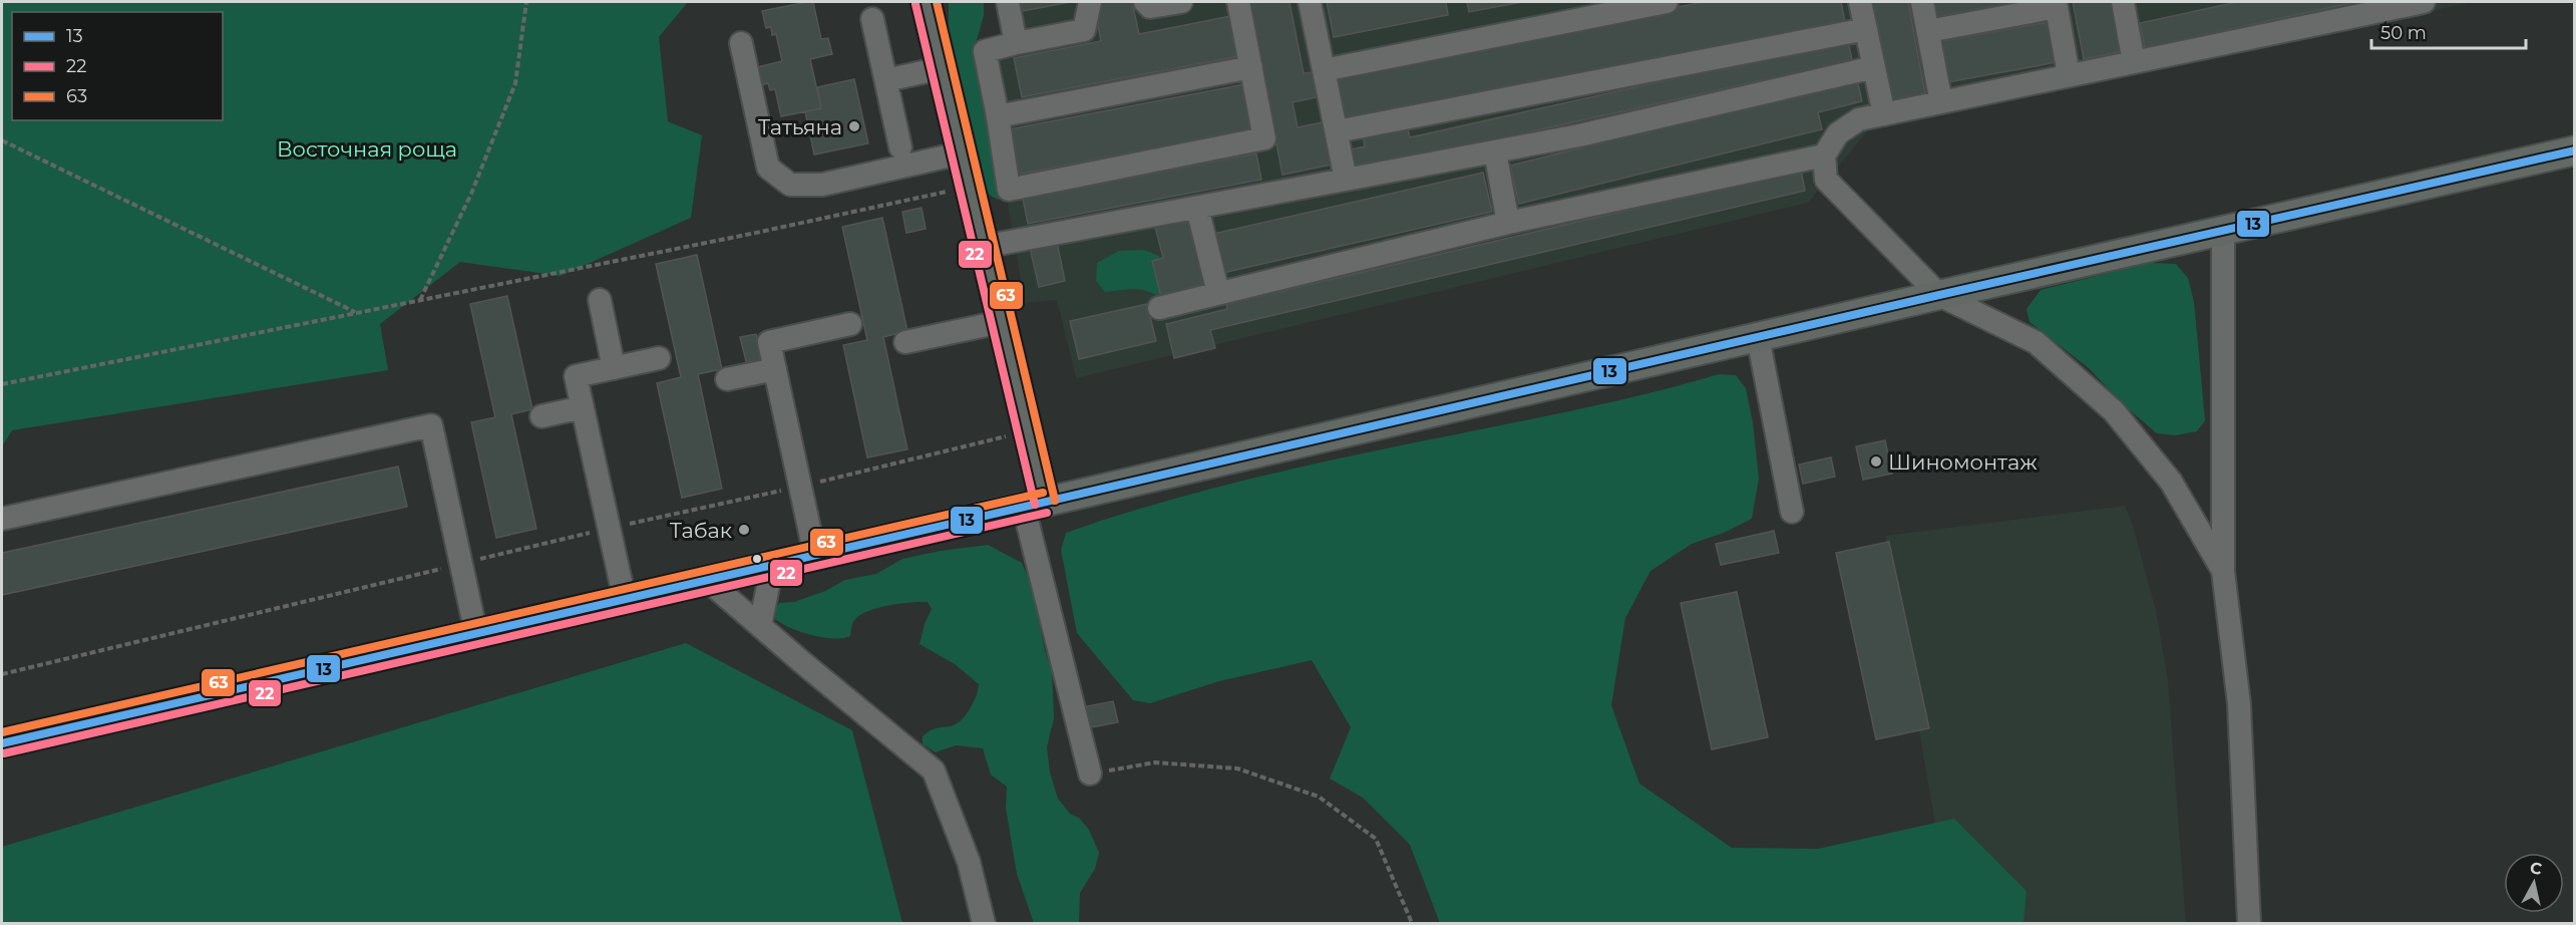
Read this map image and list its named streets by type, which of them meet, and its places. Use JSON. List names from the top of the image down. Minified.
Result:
{"parks":["Восточная роща"],"places":["Татьяна","Шиномонтаж","Табак"],"lines":["transit line 63","transit line 22","transit line 13"],"legend":["13","22","63"],"scale_bar":"50 m","north":"top"}
